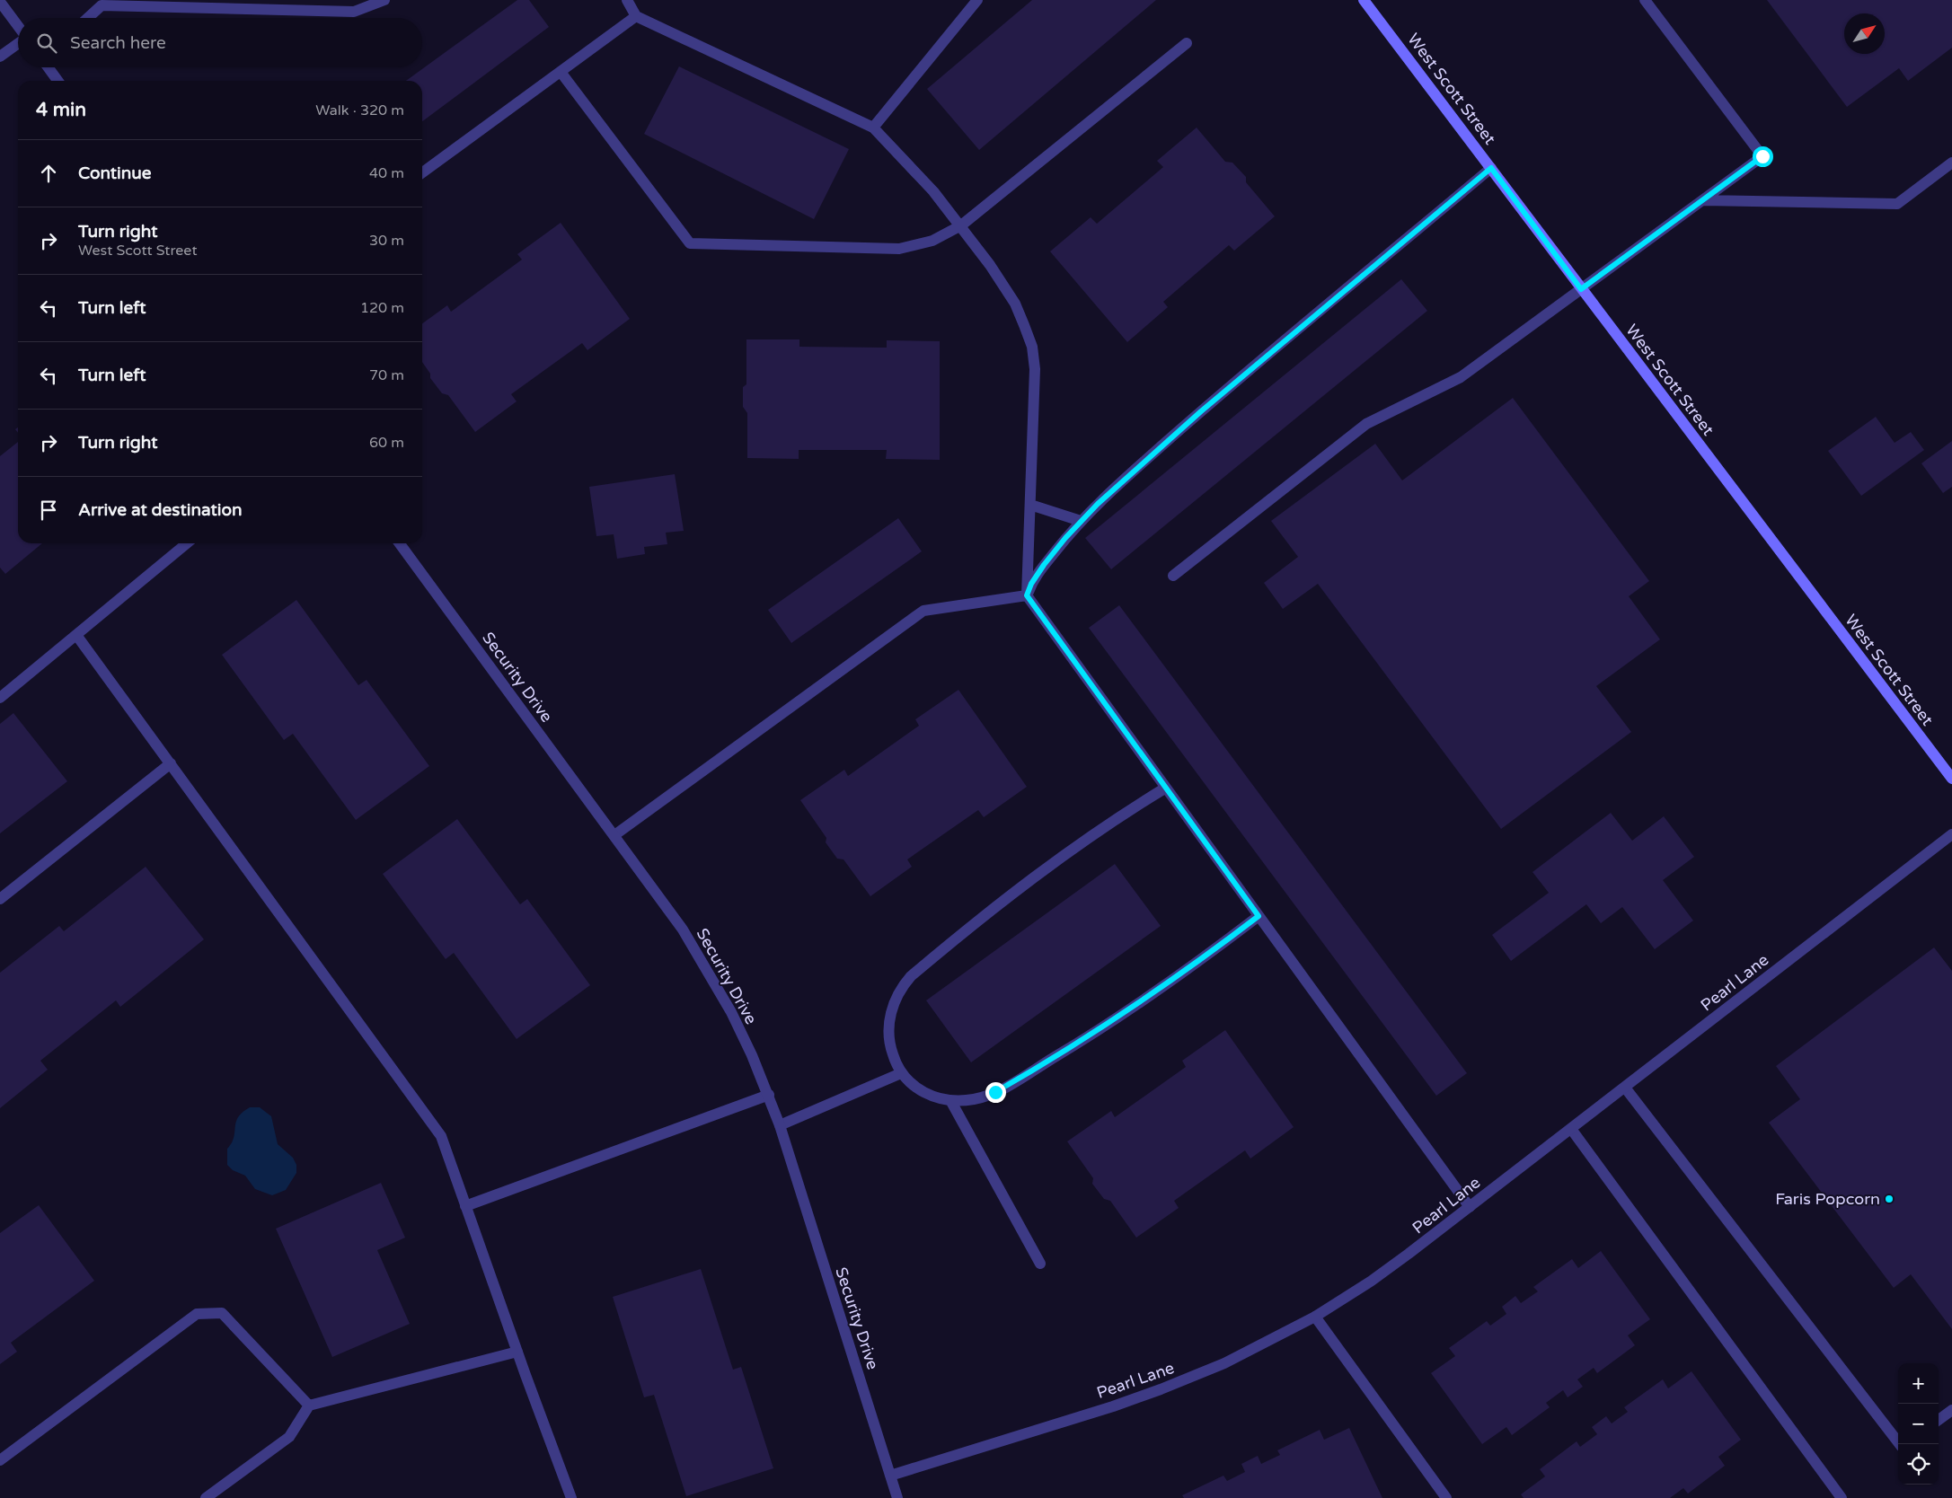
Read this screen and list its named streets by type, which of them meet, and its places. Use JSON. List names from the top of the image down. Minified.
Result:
{"streets":{"main road":["West Scott Street"],"street":["Security Drive","Pearl Lane"]},"crossings":[["Security Drive","Pearl Lane"]],"places":["Faris Popcorn"],"north":"top right","page":{"search":"Search here","heading":["4 min","Walk · 320 m"],"list":[["Continue","40 m"],["Turn right","West Scott Street","30 m"],["Turn left","120 m"],["Turn left","70 m"],["Turn right","60 m"],"Arrive at destination"],"map_buttons":["+","−"]}}
